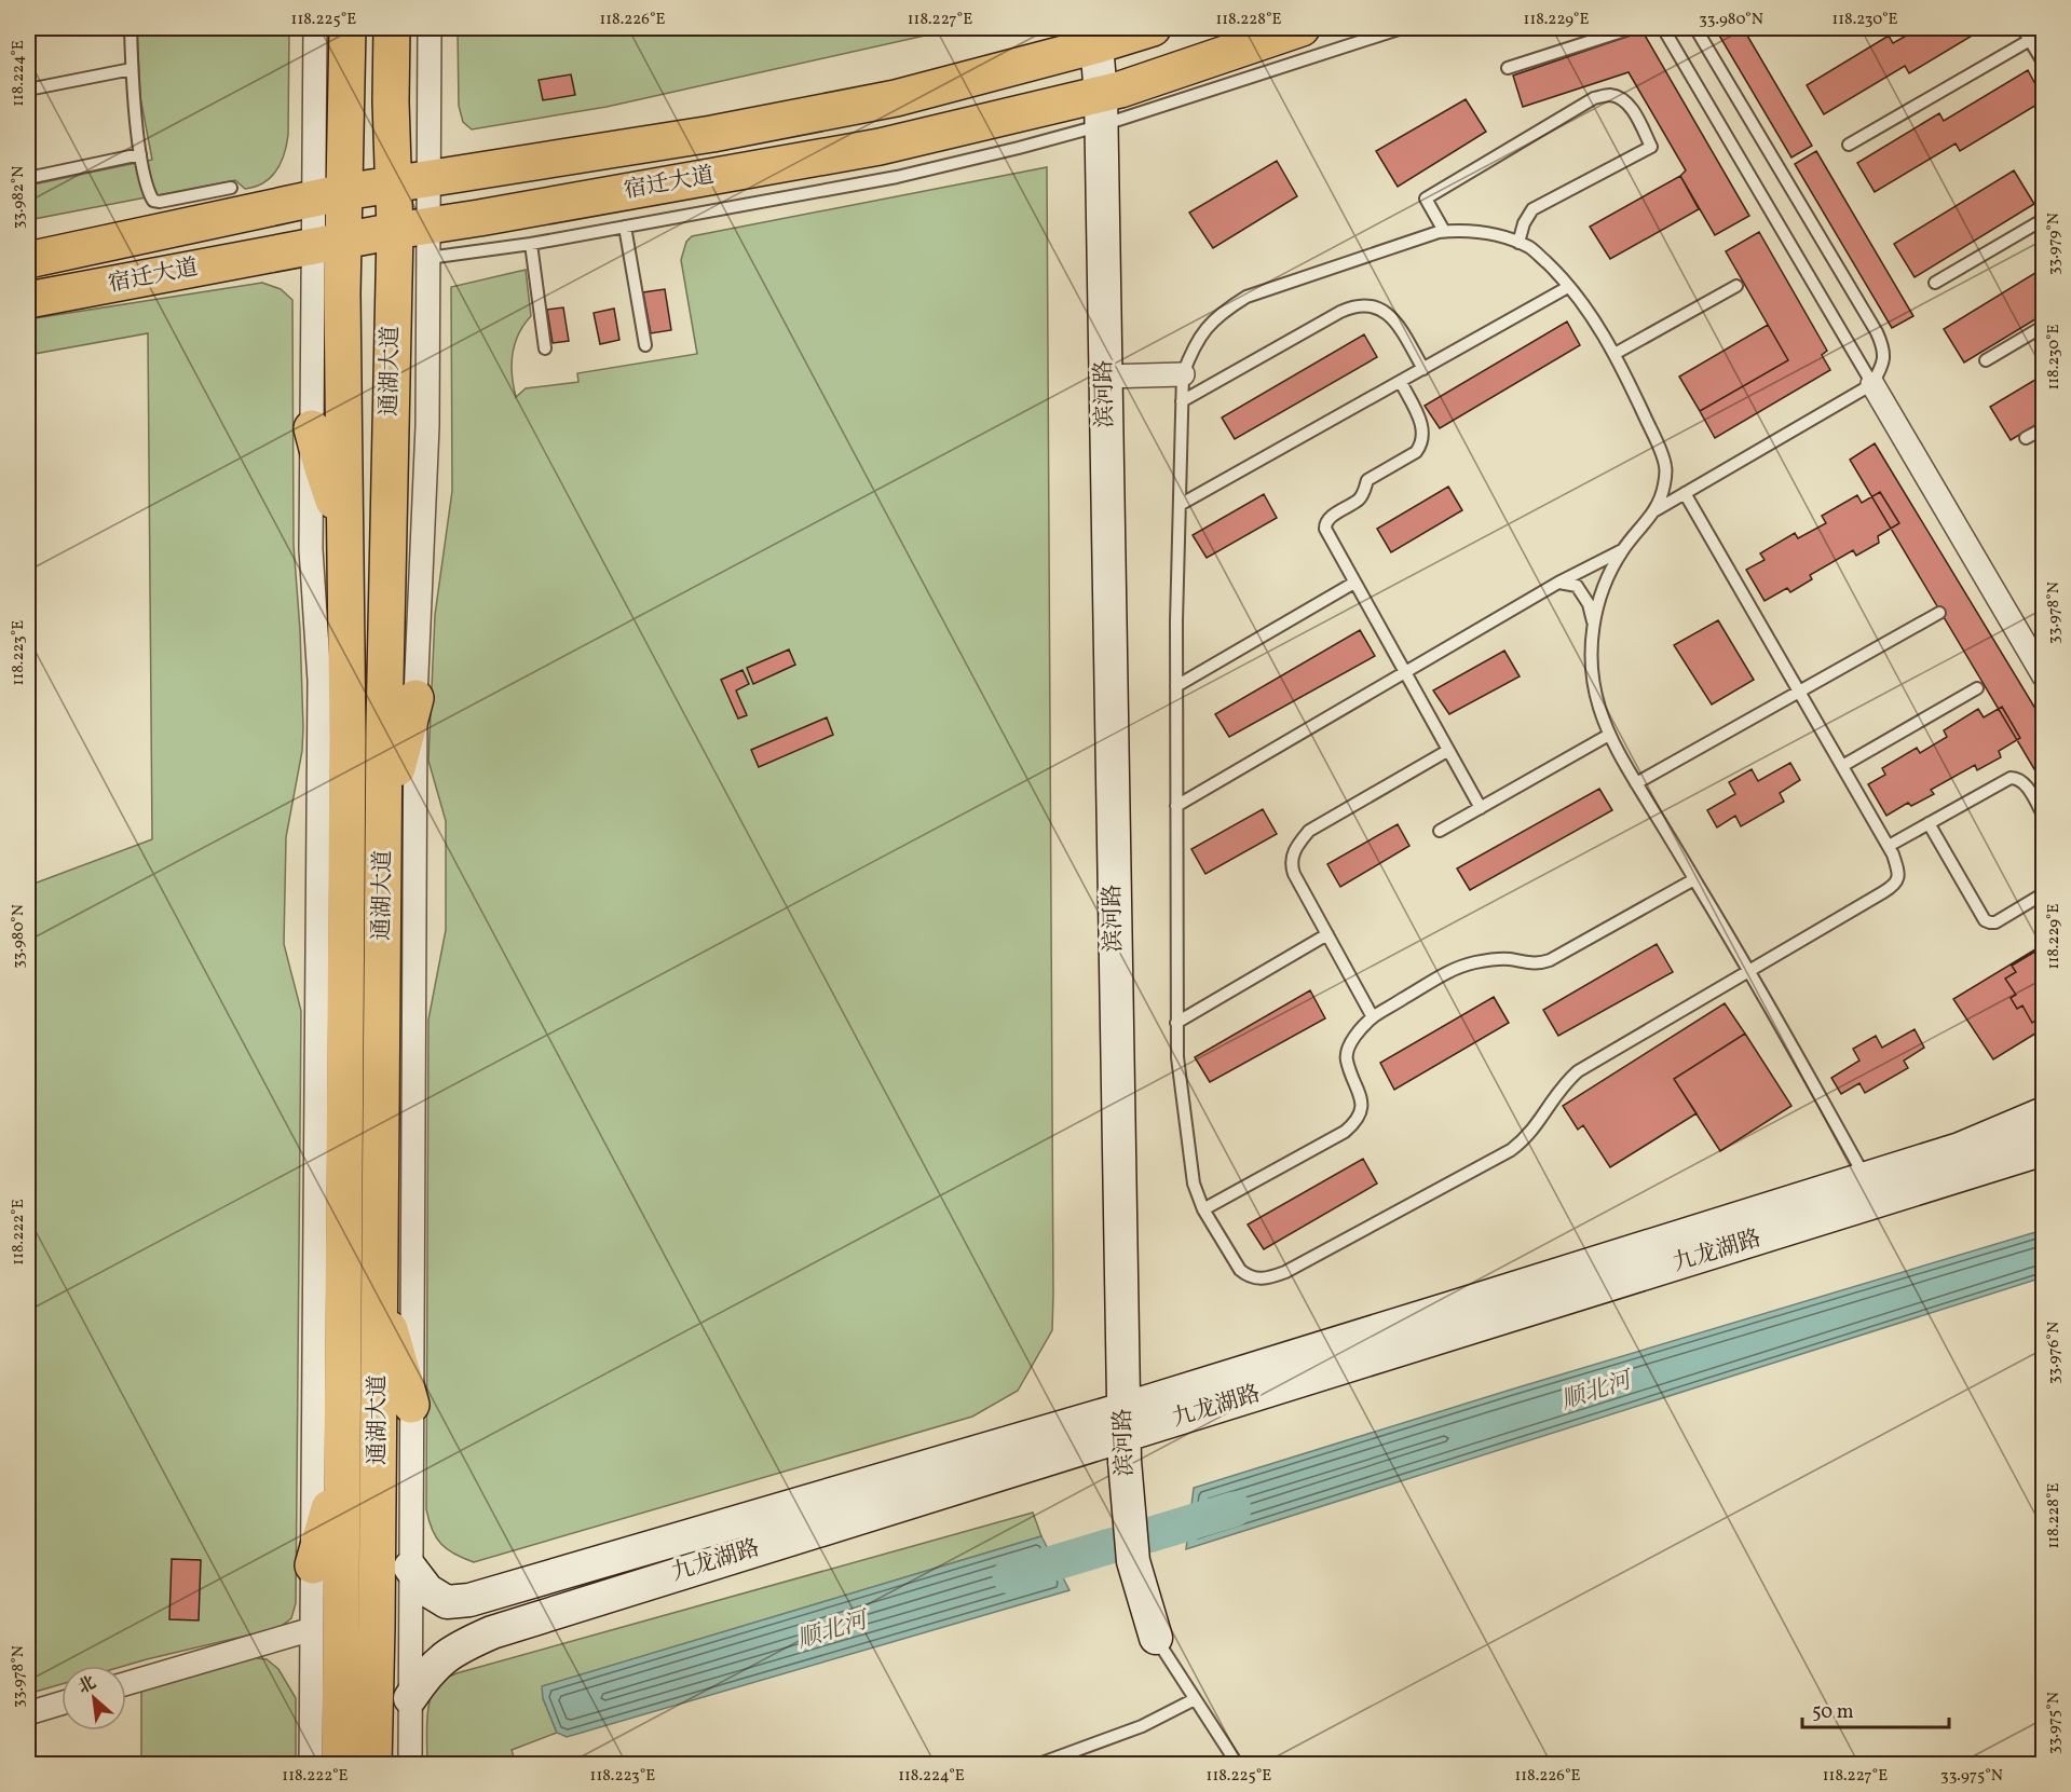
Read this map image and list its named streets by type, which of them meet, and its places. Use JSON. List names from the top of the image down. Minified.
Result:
{"streets":{"main road":["宿迁大道","通湖大道"],"street":["滨河路","九龙湖路"]},"crossings":[["宿迁大道","通湖大道"],["宿迁大道","滨河路"],["滨河路","九龙湖路"]],"water":["顺北河"],"scale_bar":"50 m","north":"top left","coordinates":["118.225°E","118.226°E","118.227°E","118.228°E","118.229°E","33.980°N","118.230°E","118.224°E","33.982°N","33.979°N","33.978°N","118.223°E","118.222°E","33.976°N","33.975°N"]}
